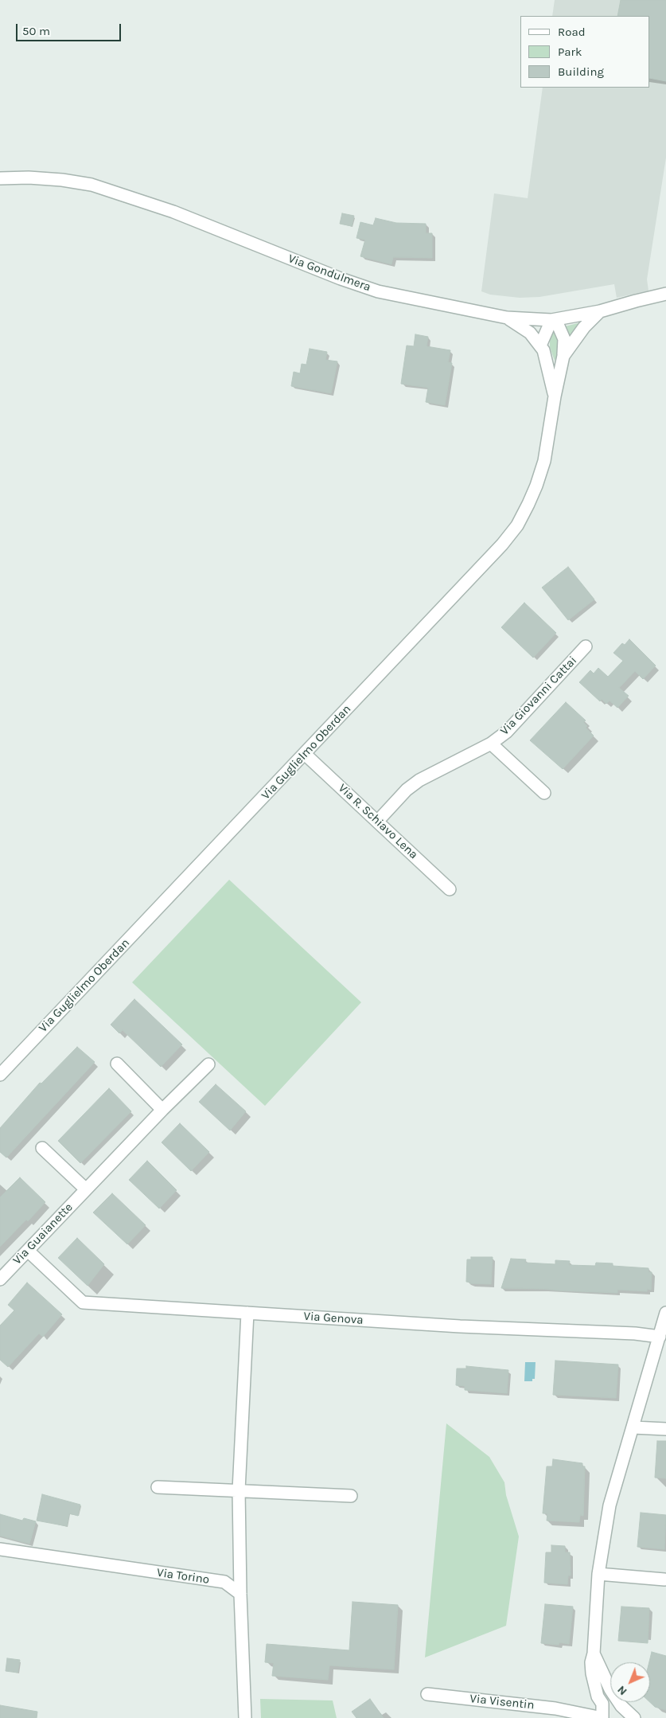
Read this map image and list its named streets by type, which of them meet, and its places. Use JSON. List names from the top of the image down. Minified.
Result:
{"streets":{"street":["Via Gondulmera","Via Giovanni Cattai","Via Guglielmo Oberdan","Via R. Schiavo Lena","Via Guaianette","Via Genova","Via Torino","Via Visentin"]},"crossings":[["Via Gondulmera","Via Guglielmo Oberdan"],["Via Giovanni Cattai","Via R. Schiavo Lena"],["Via Guglielmo Oberdan","Via R. Schiavo Lena"],["Via Guaianette","Via Genova"]],"legend":["Road","Park","Building"],"scale_bar":"50 m","north":"bottom left"}
